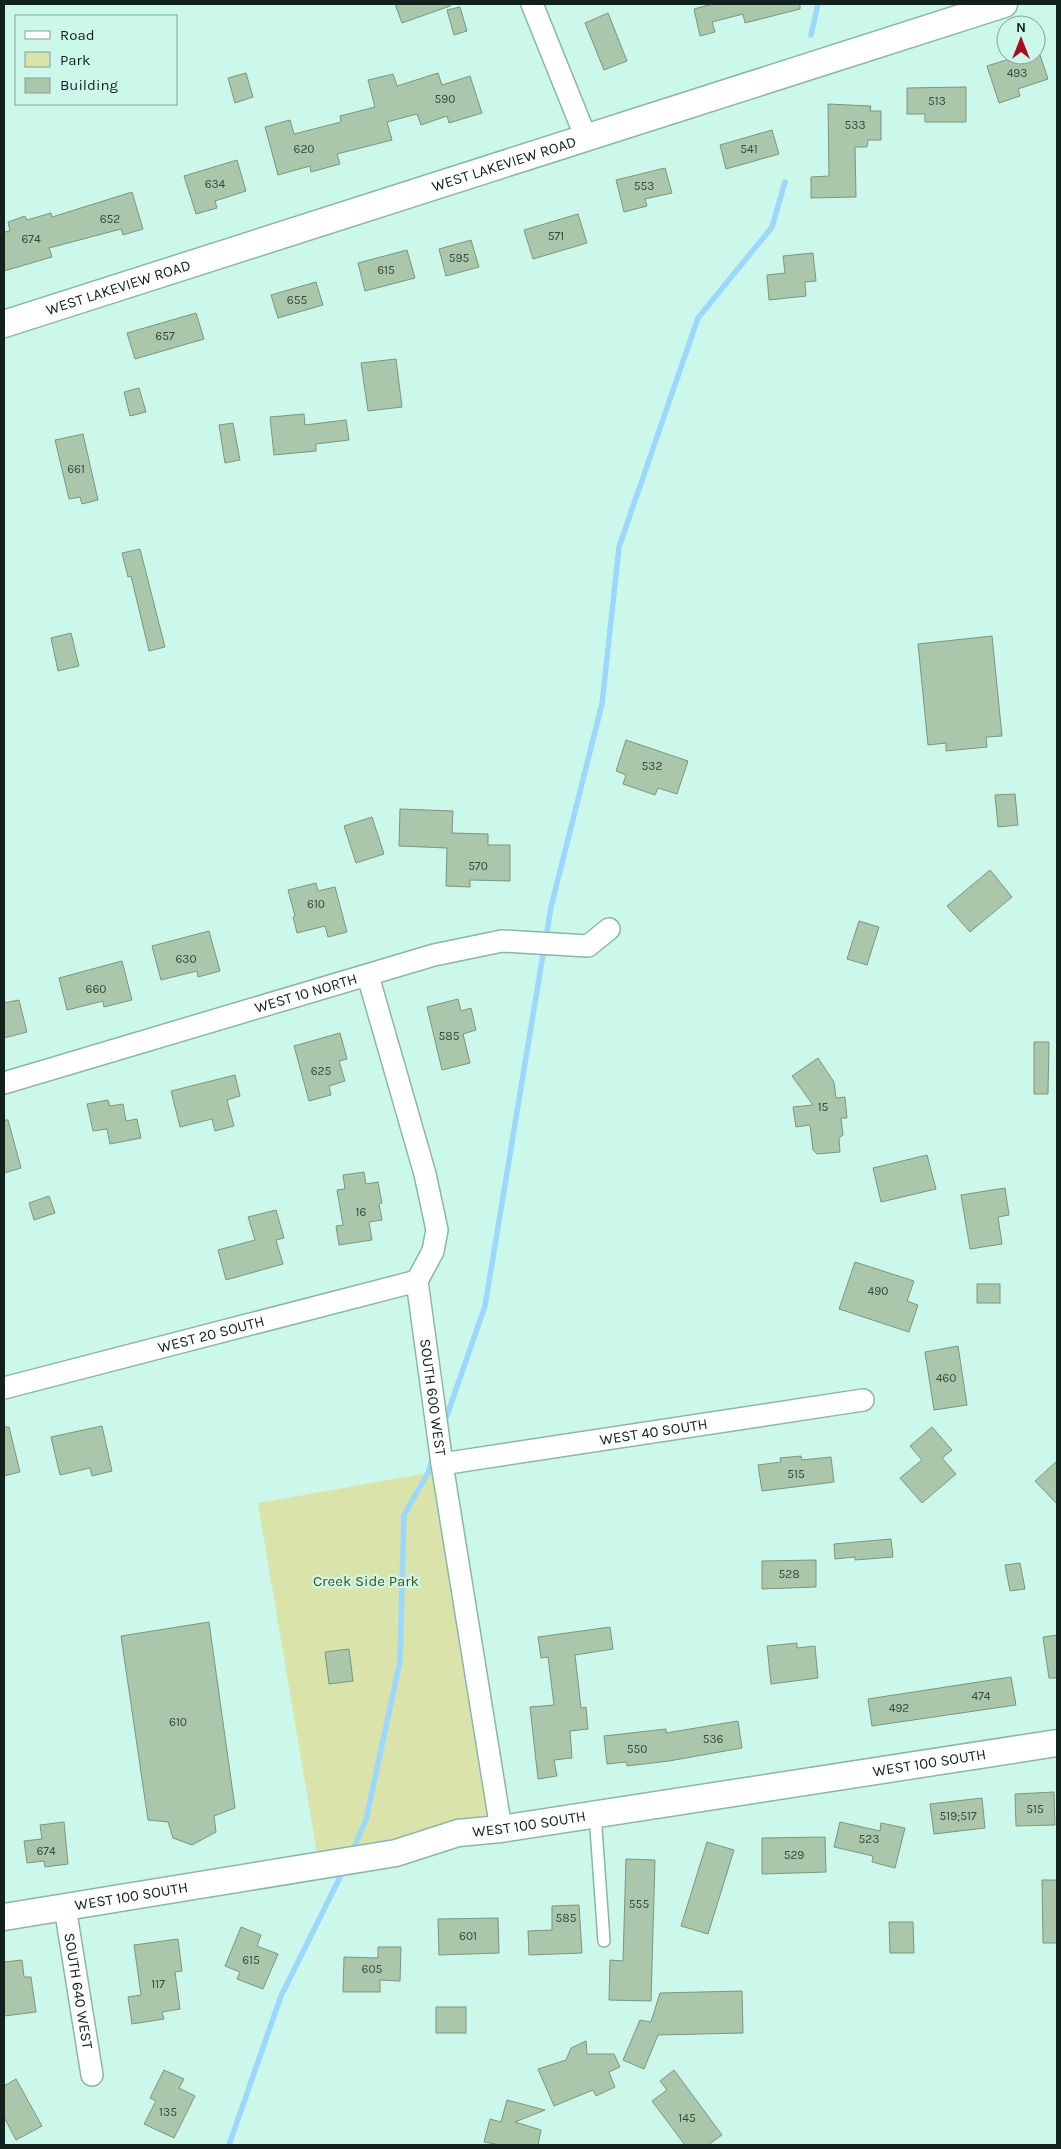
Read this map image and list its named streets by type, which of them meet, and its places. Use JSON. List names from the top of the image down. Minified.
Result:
{"streets":{"street":["WEST LAKEVIEW ROAD","WEST 10 NORTH","WEST 20 SOUTH","SOUTH 600 WEST","WEST 40 SOUTH","WEST 100 SOUTH","SOUTH 640 WEST"]},"crossings":[["WEST 20 SOUTH","SOUTH 600 WEST"],["SOUTH 600 WEST","WEST 40 SOUTH"],["SOUTH 600 WEST","WEST 100 SOUTH"],["WEST 100 SOUTH","SOUTH 640 WEST"]],"parks":["Creek Side Park"],"house_numbers":["493","590","513","533","620","541","634","553","652","571","674","595","615","655","657","661","532","570","610","630","660","585","625","15","16","490","460","515","528","474","492","610","536","550","515","519;517","523","674","529","555","585","601","615","605","117","135","145"],"legend":["Road","Park","Building"],"north":"top"}
